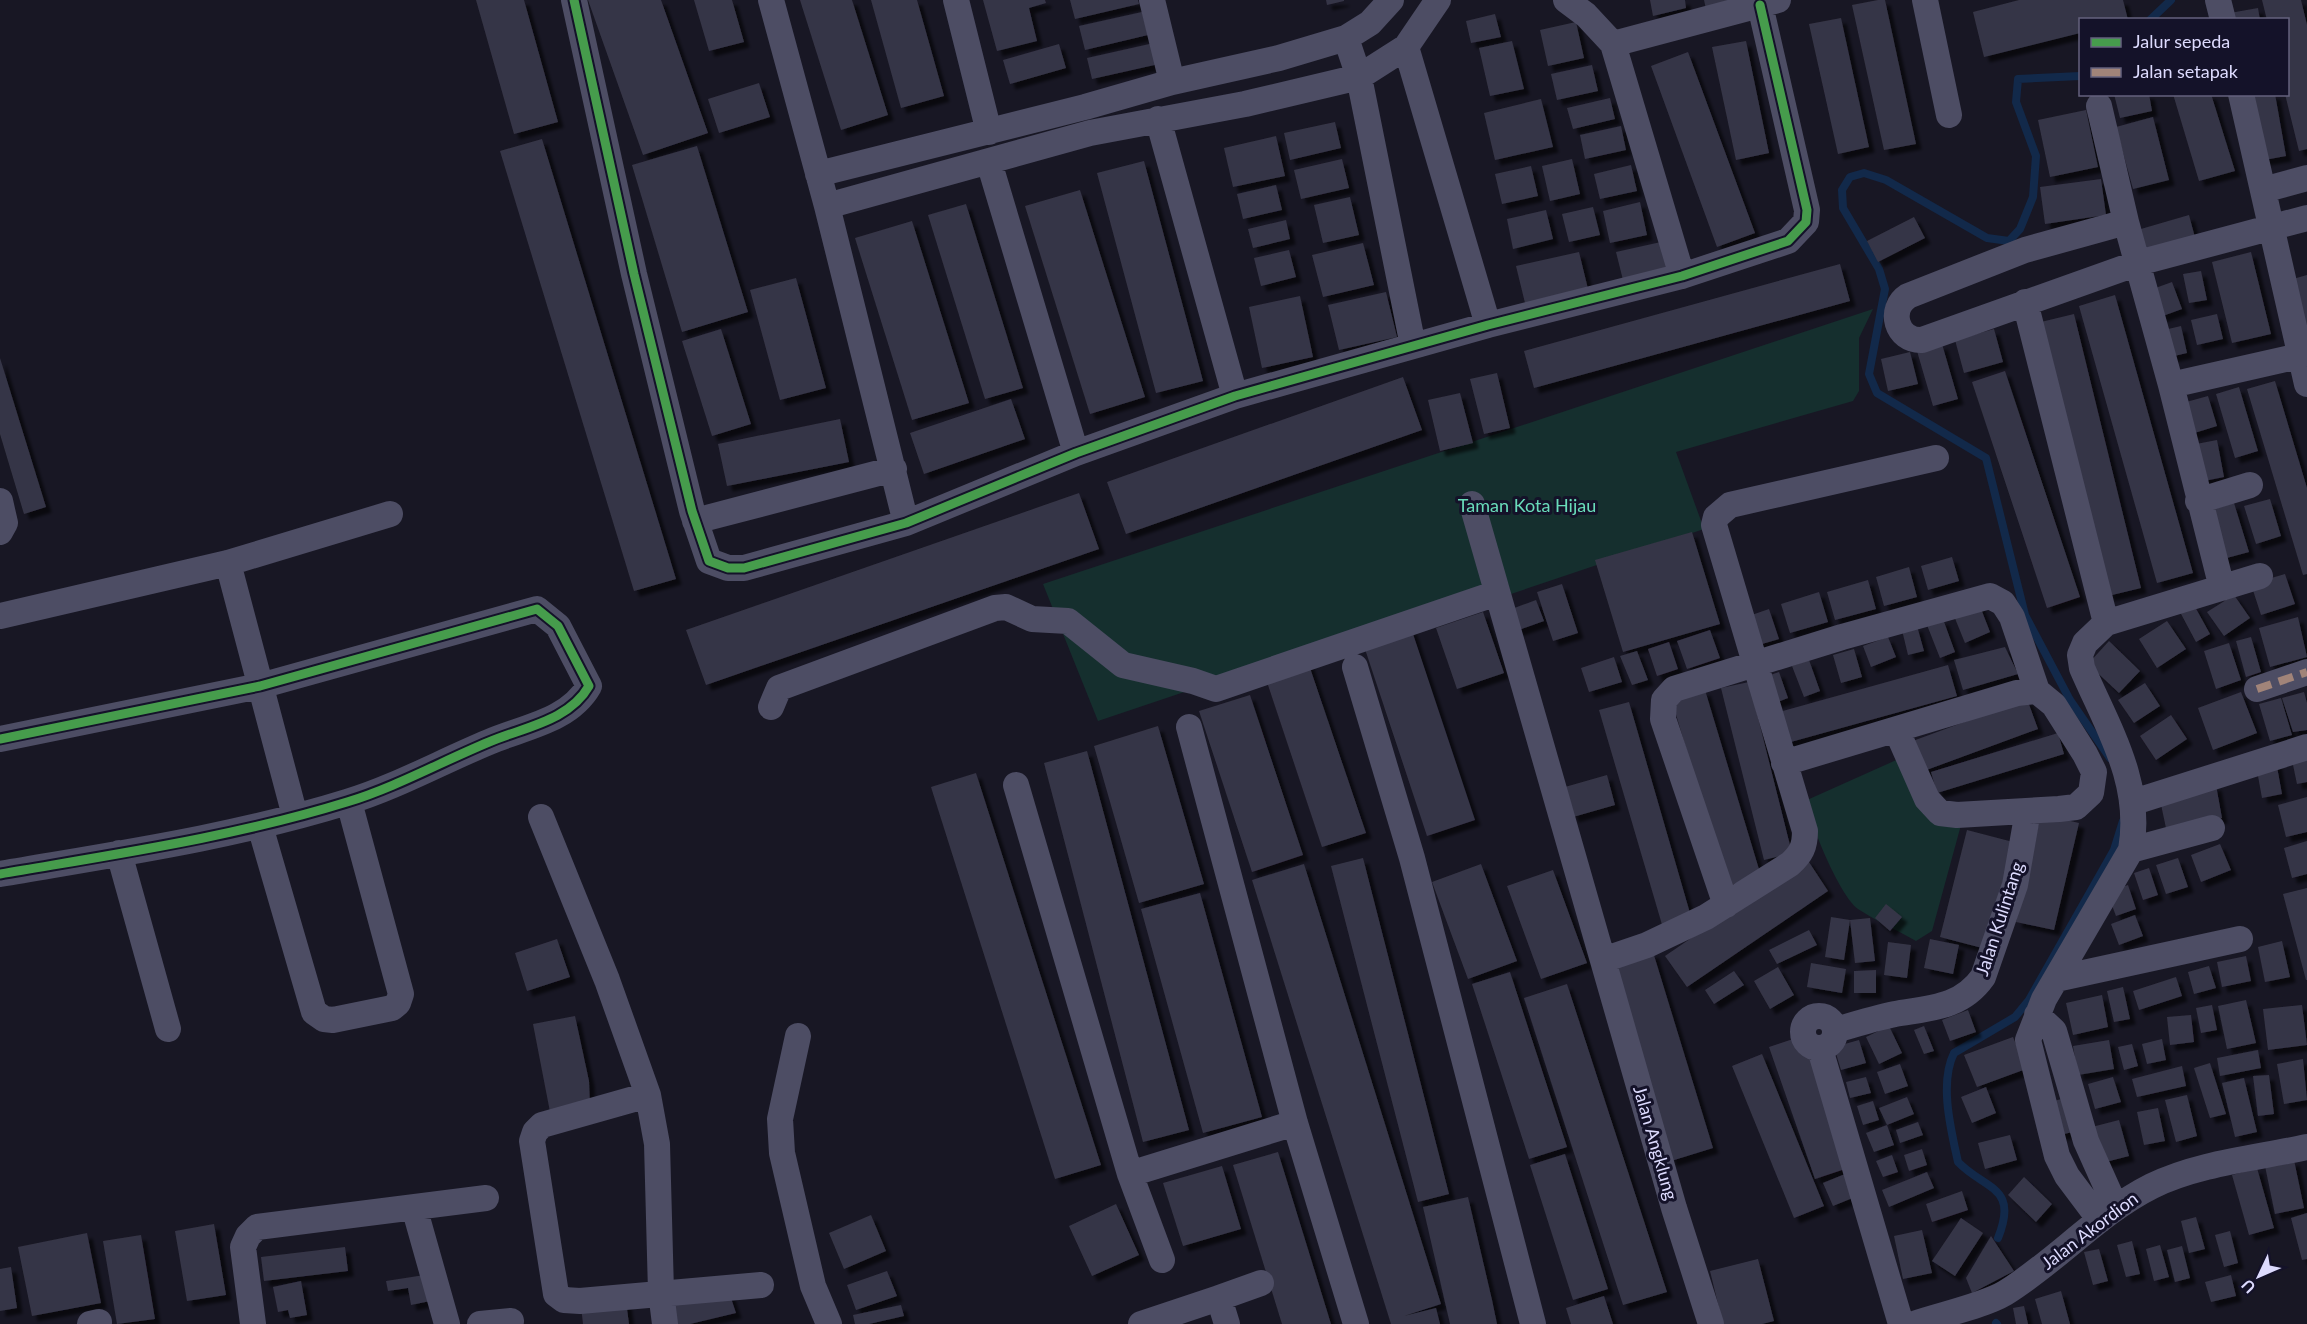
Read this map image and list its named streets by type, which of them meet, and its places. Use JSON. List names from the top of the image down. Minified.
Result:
{"streets":{"street":["Jalan Kulintang","Jalan Angklung","Jalan Akordion"]},"parks":["Taman Kota Hijau"],"legend":["Jalur sepeda","Jalan setapak"],"north":"bottom left"}
